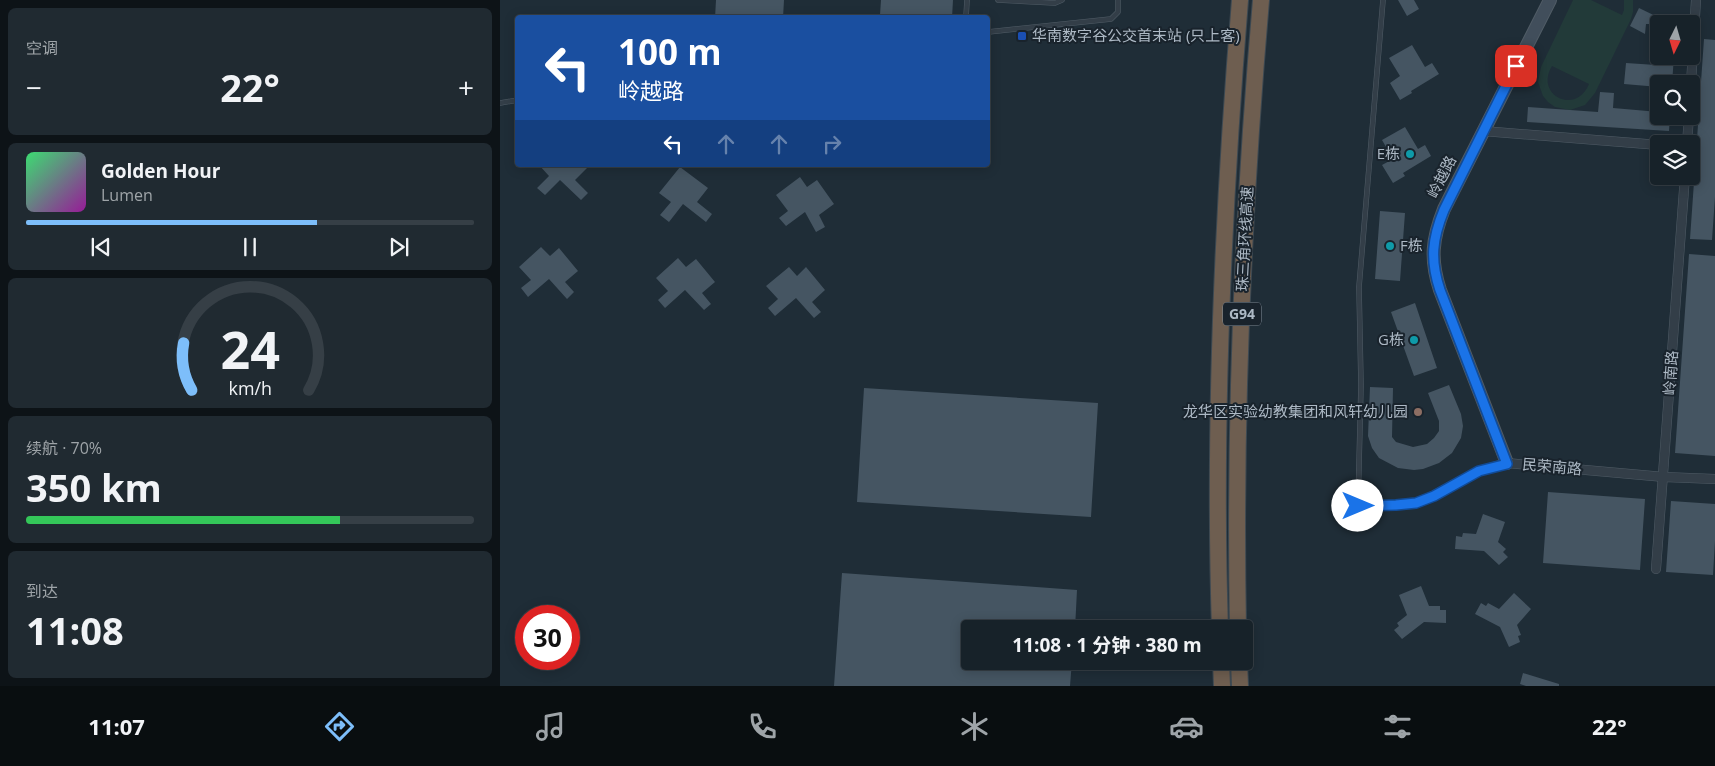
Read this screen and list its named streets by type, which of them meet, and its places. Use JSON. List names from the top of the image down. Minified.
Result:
{"streets":{"highway":["珠三角环线高速","G94"],"street":["岭越路","岭南路","民荣南路"]},"crossings":[["岭越路","民荣南路"],["岭南路","民荣南路"]],"places":{"transit":["华南数字谷公交首末站 (只上客)"],"other":["E栋","F栋","G栋","龙华区实验幼教集团和风轩幼儿园"]},"north":"bottom","page":{"tile":["空调",["续航 · 70%","350 km"],["到达","11:08"]],"turn":["100 m","岭越路"],"heat":["−","22°","+"],"song":["Golden Hour","Lumen"],"limit":"30","trip":"11:08 · 1 分钟 · 380 m","tabs":["11:07","22°"],"gauge":["24","km/h"]}}
